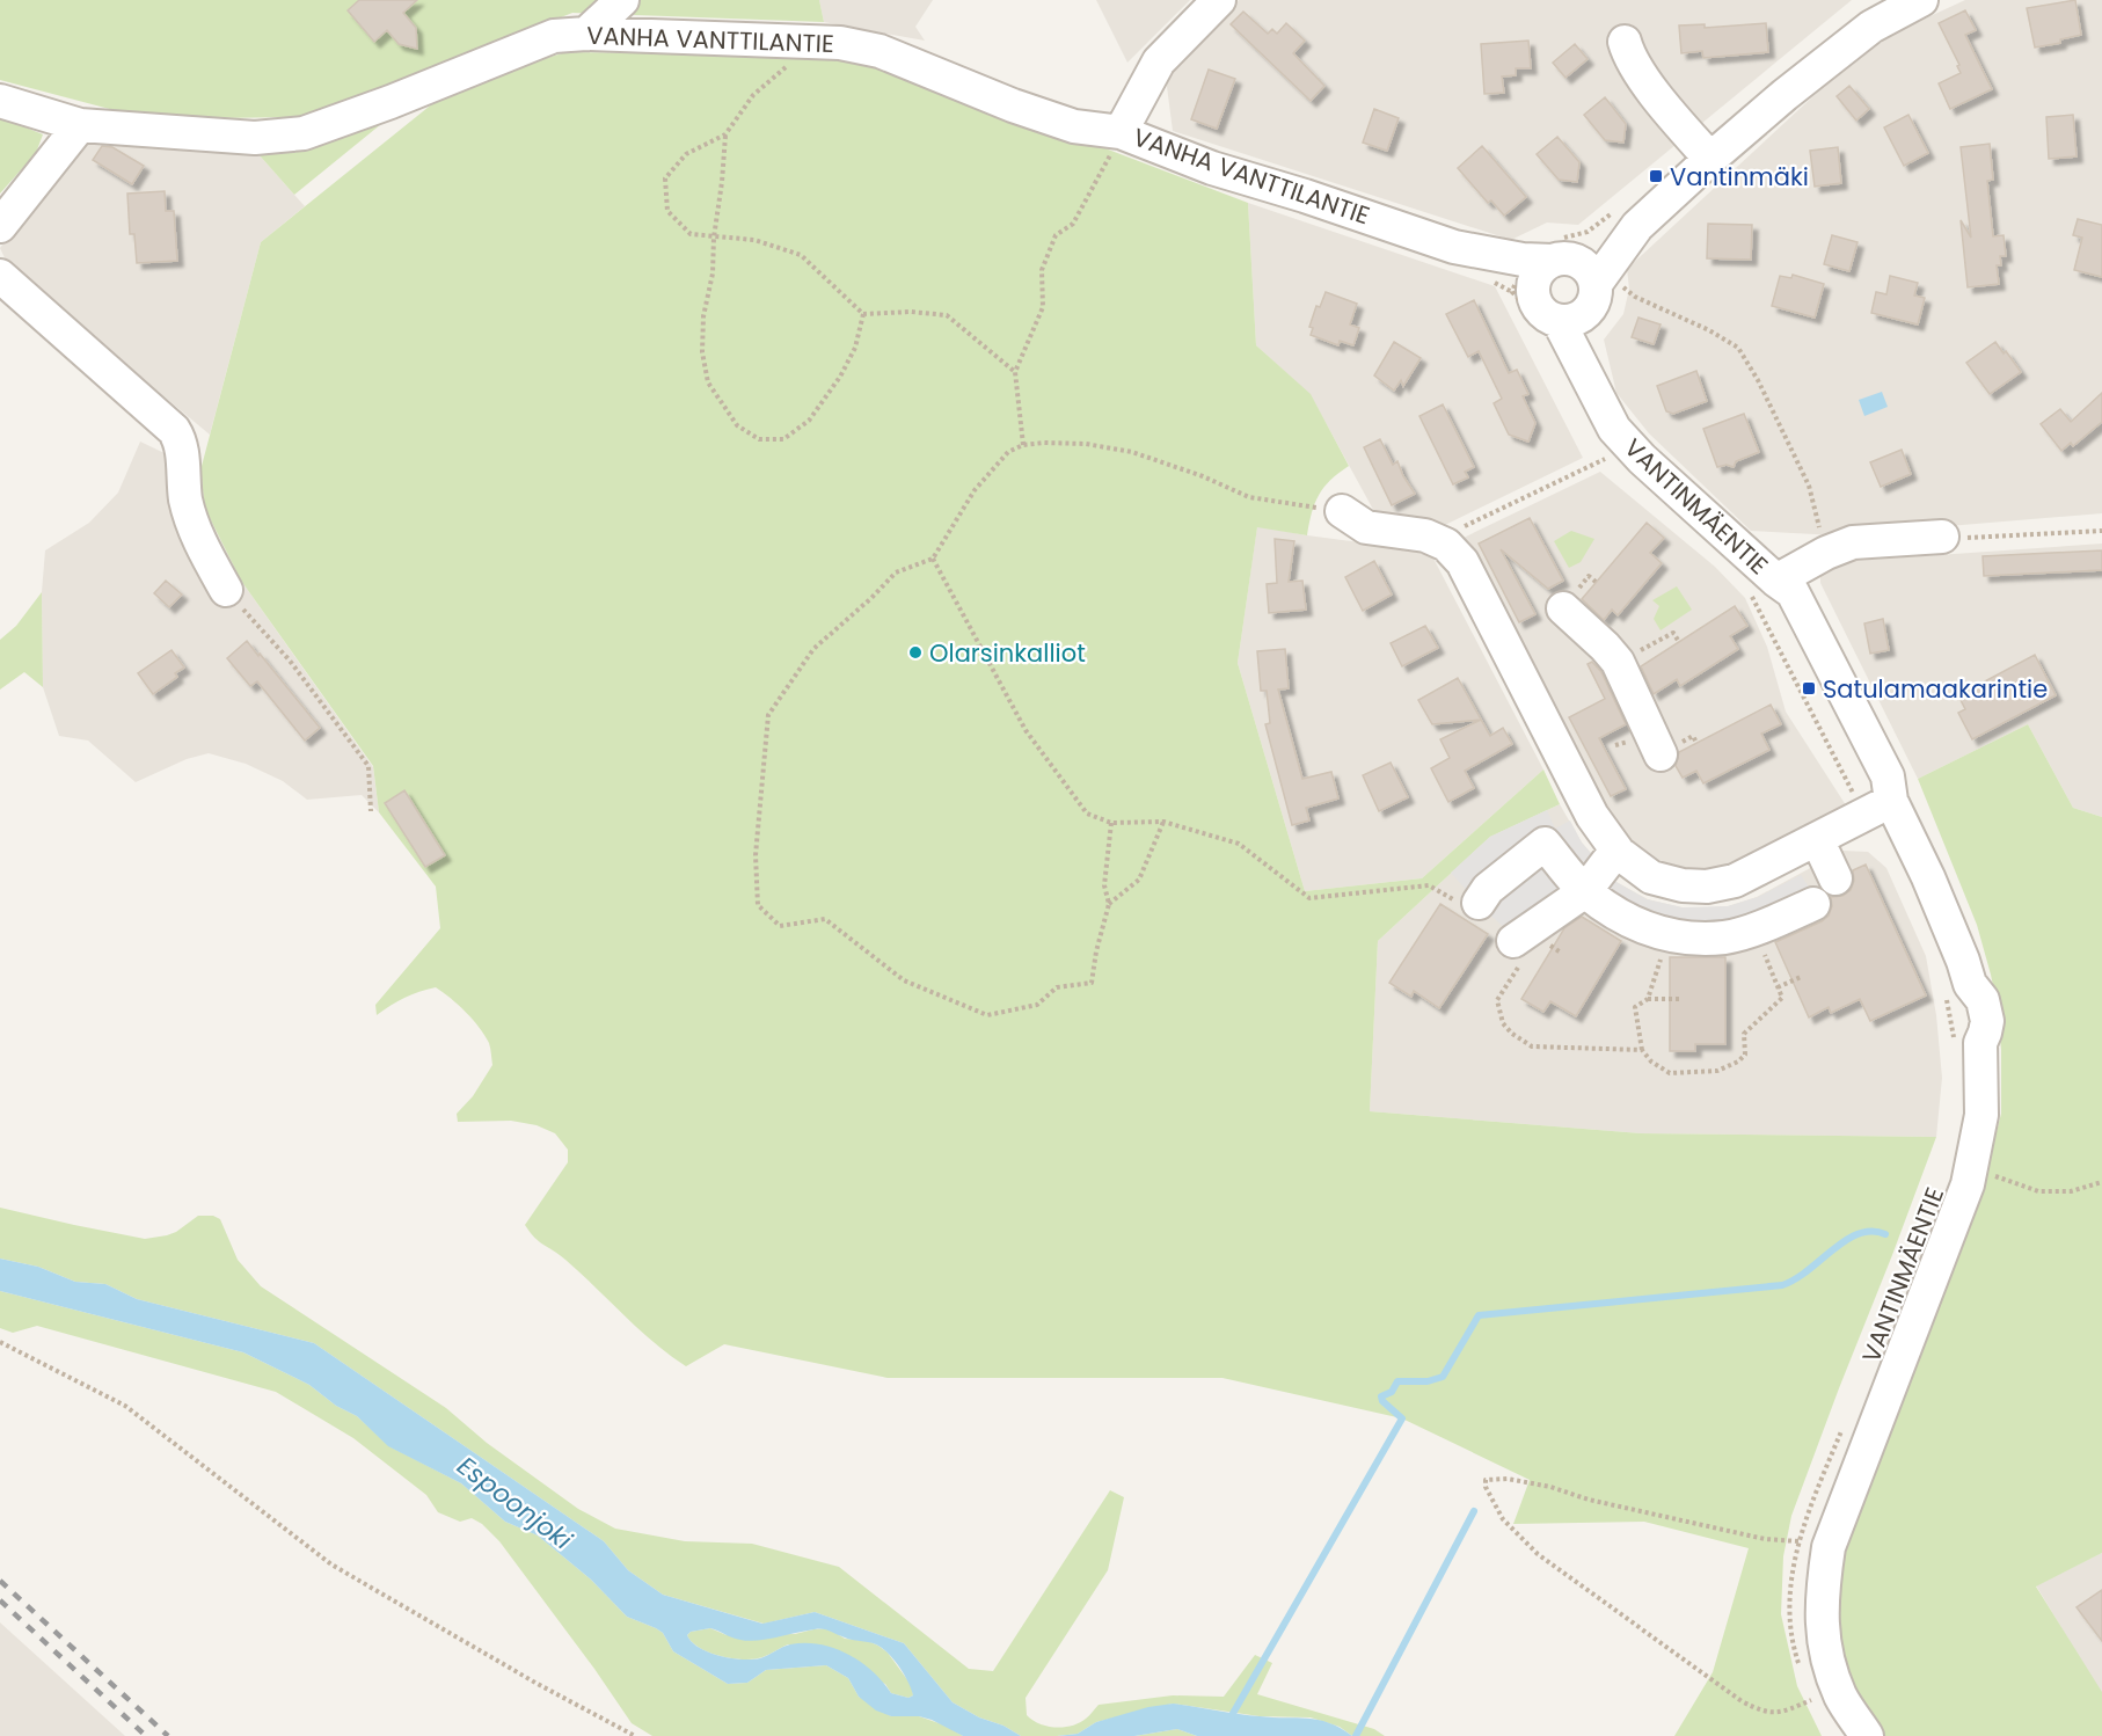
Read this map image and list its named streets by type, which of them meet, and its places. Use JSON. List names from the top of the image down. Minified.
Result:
{"streets":{"street":["VANHA VANTTILANTIE","VANTINMÄENTIE"]},"crossings":[["VANHA VANTTILANTIE","VANTINMÄENTIE"]],"water":["Espoonjoki"],"places":{"transit":["Vantinmäki","Satulamaakarintie"],"other":["Olarsinkalliot"]}}
